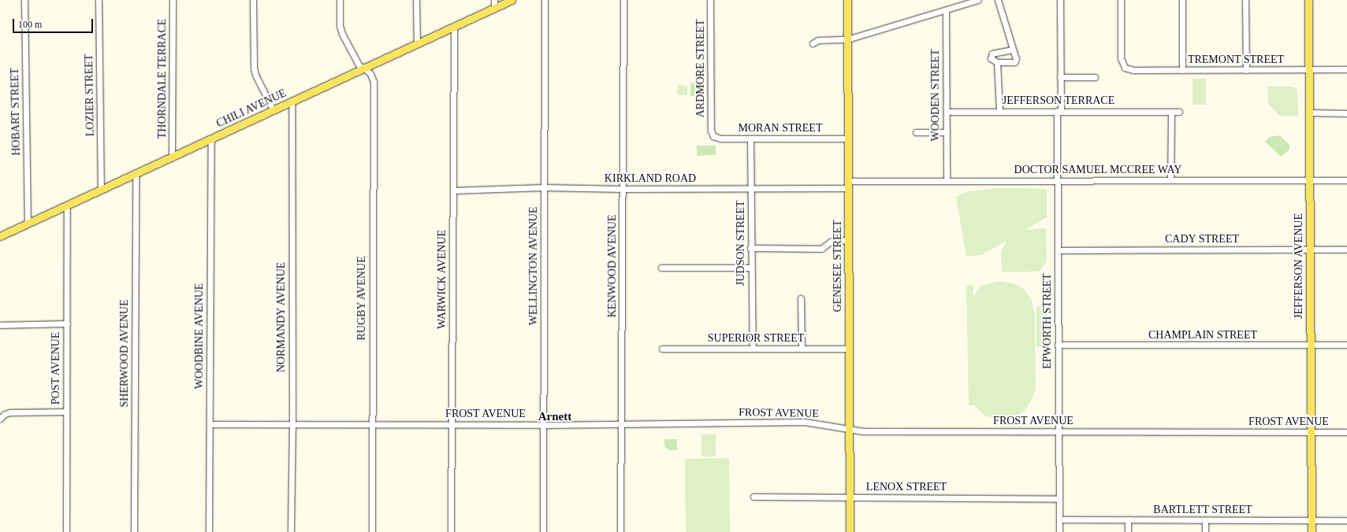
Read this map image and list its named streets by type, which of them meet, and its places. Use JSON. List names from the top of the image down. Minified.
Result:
{"streets":{"main road":["CHILI AVENUE","GENESEE STREET","JEFFERSON AVENUE"],"street":["TREMONT STREET","ARDMORE STREET","THORNDALE TERRACE","LOZIER STREET","WOODEN STREET","JEFFERSON TERRACE","HOBART STREET","MORAN STREET","DOCTOR SAMUEL MCCREE WAY","KIRKLAND ROAD","CADY STREET","JUDSON STREET","WELLINGTON AVENUE","KENWOOD AVENUE","WARWICK AVENUE","RUGBY AVENUE","NORMANDY AVENUE","EPWORTH STREET","CHAMPLAIN STREET","WOODBINE AVENUE","SUPERIOR STREET","SHERWOOD AVENUE","POST AVENUE","FROST AVENUE","LENOX STREET","BARTLETT STREET"]},"crossings":[["TREMONT STREET","JEFFERSON AVENUE"],["ARDMORE STREET","MORAN STREET"],["THORNDALE TERRACE","CHILI AVENUE"],["LOZIER STREET","CHILI AVENUE"],["WOODEN STREET","JEFFERSON TERRACE"],["WOODEN STREET","DOCTOR SAMUEL MCCREE WAY"],["JEFFERSON TERRACE","EPWORTH STREET"],["CHILI AVENUE","HOBART STREET"],["CHILI AVENUE","WARWICK AVENUE"],["CHILI AVENUE","RUGBY AVENUE"],["CHILI AVENUE","NORMANDY AVENUE"],["CHILI AVENUE","WOODBINE AVENUE"],["CHILI AVENUE","SHERWOOD AVENUE"],["CHILI AVENUE","POST AVENUE"],["MORAN STREET","JUDSON STREET"],["MORAN STREET","GENESEE STREET"],["DOCTOR SAMUEL MCCREE WAY","KIRKLAND ROAD"],["DOCTOR SAMUEL MCCREE WAY","GENESEE STREET"],["DOCTOR SAMUEL MCCREE WAY","JEFFERSON AVENUE"],["DOCTOR SAMUEL MCCREE WAY","EPWORTH STREET"],["KIRKLAND ROAD","JUDSON STREET"],["KIRKLAND ROAD","WELLINGTON AVENUE"],["KIRKLAND ROAD","KENWOOD AVENUE"],["KIRKLAND ROAD","GENESEE STREET"],["KIRKLAND ROAD","WARWICK AVENUE"],["CADY STREET","JEFFERSON AVENUE"],["CADY STREET","EPWORTH STREET"],["JUDSON STREET","SUPERIOR STREET"],["WELLINGTON AVENUE","FROST AVENUE"],["KENWOOD AVENUE","FROST AVENUE"],["GENESEE STREET","SUPERIOR STREET"],["GENESEE STREET","FROST AVENUE"],["GENESEE STREET","LENOX STREET"],["JEFFERSON AVENUE","CHAMPLAIN STREET"],["JEFFERSON AVENUE","FROST AVENUE"],["JEFFERSON AVENUE","BARTLETT STREET"],["WARWICK AVENUE","FROST AVENUE"],["RUGBY AVENUE","FROST AVENUE"],["NORMANDY AVENUE","FROST AVENUE"],["EPWORTH STREET","CHAMPLAIN STREET"],["EPWORTH STREET","FROST AVENUE"],["EPWORTH STREET","LENOX STREET"],["EPWORTH STREET","BARTLETT STREET"],["WOODBINE AVENUE","FROST AVENUE"]],"districts":["Arnett"],"scale_bar":"100 m"}
